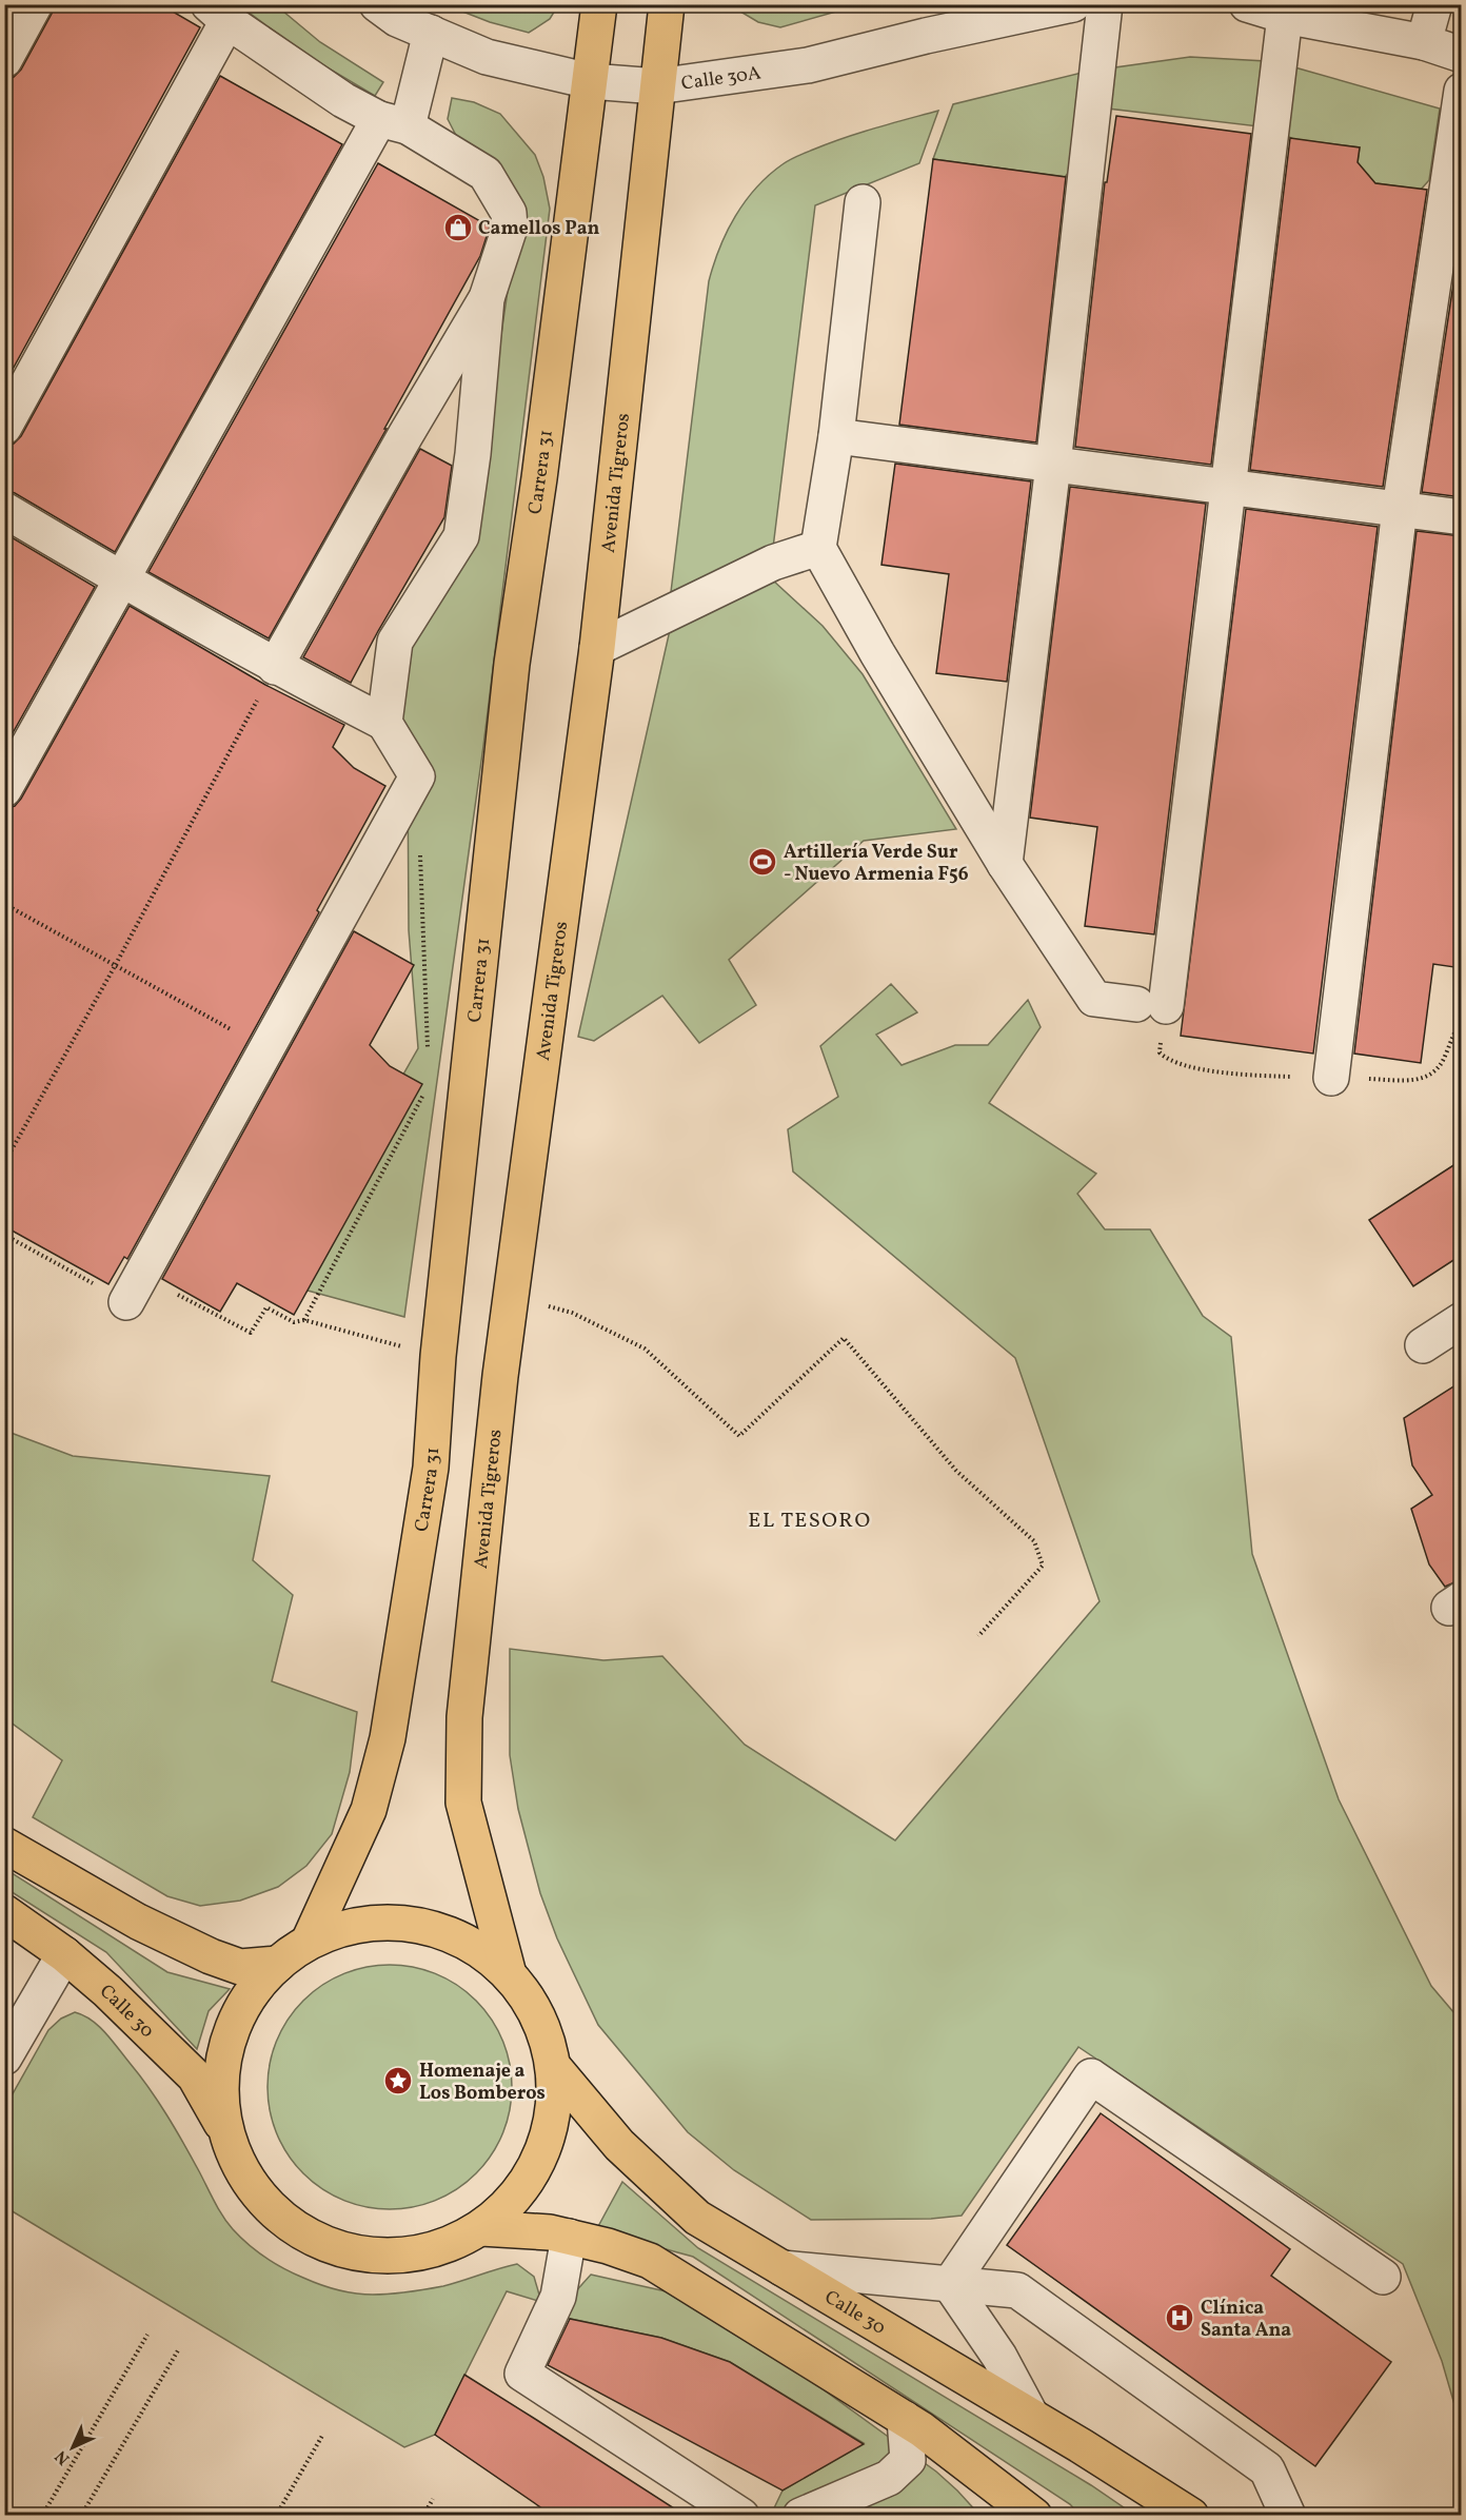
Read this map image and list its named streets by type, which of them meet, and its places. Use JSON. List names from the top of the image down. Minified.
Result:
{"streets":{"main road":["Carrera 31","Avenida Tigreros","Calle 30"],"street":["Calle 30A"]},"crossings":[["Calle 30A","Carrera 31"],["Calle 30A","Avenida Tigreros"]],"districts":["EL TESORO"],"places":{"shop":["Camellos Pan"],"sports":["Artillería Verde Sur - Nuevo Armenia F56"],"place":["Homenaje a Los Bomberos"],"hospital":["Clínica Santa Ana"]},"north":"bottom left"}
